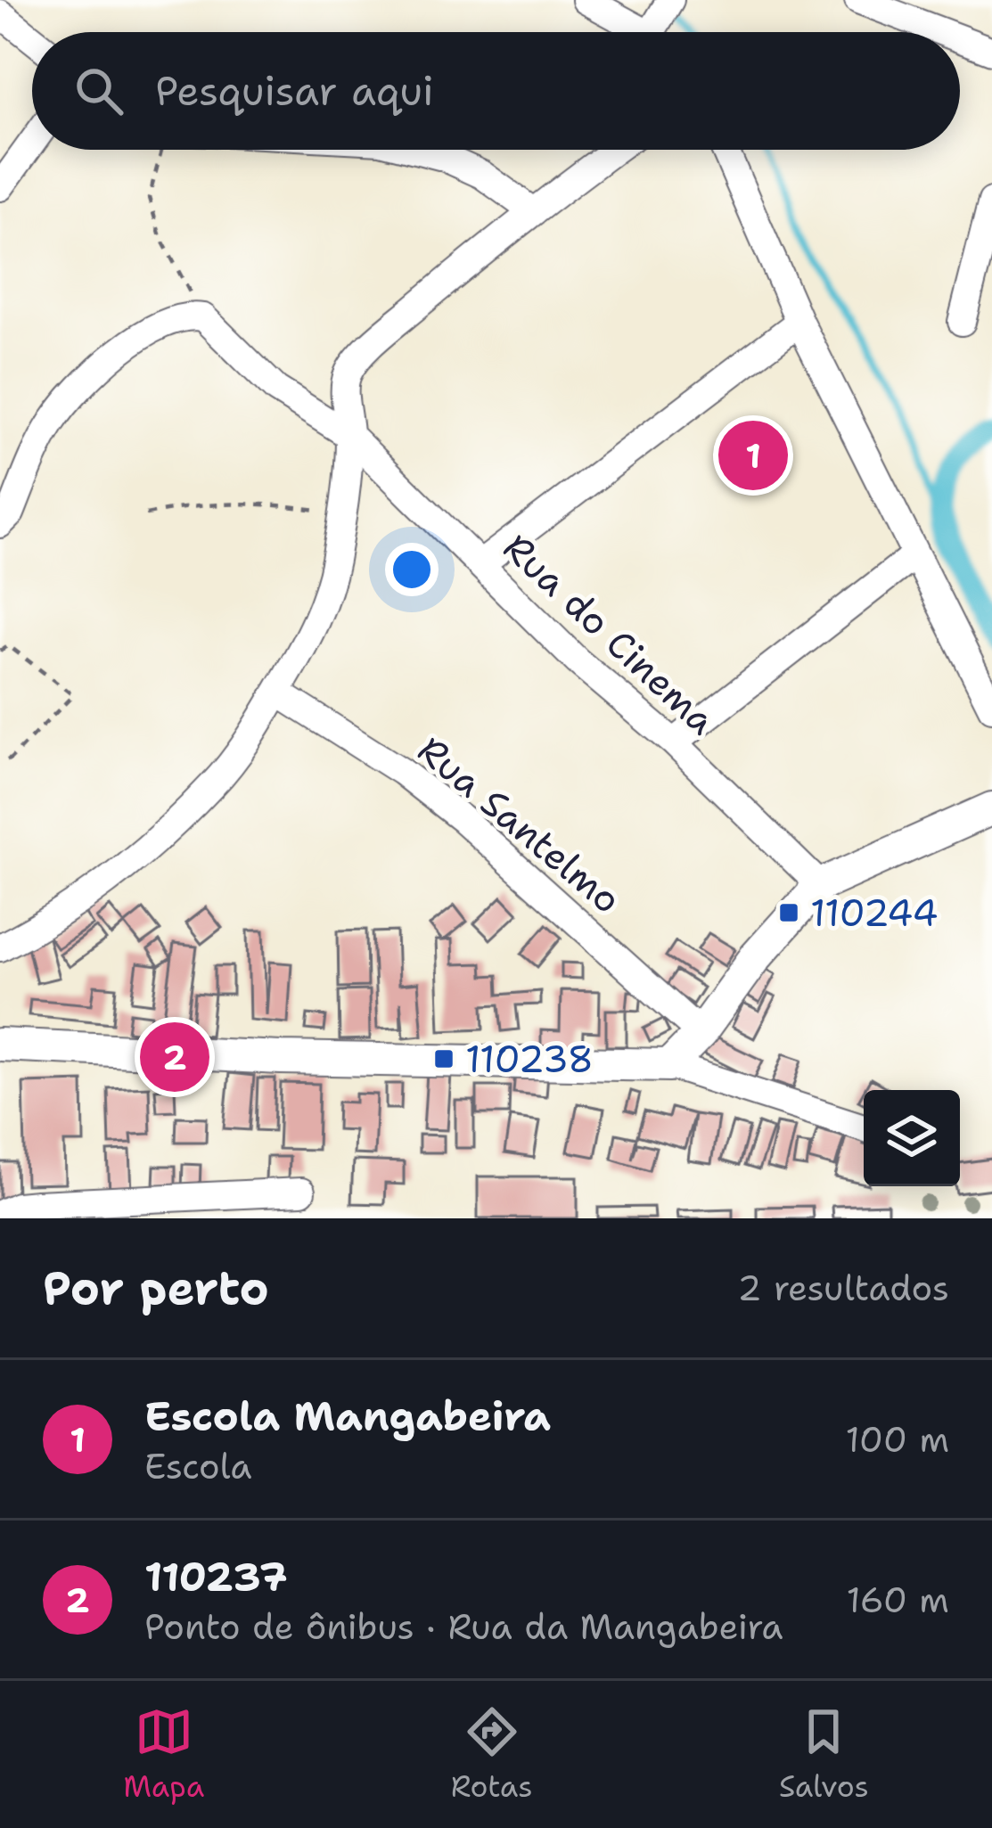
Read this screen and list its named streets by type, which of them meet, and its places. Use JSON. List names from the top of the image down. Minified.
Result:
{"streets":{"street":["Rua do Cinema","Rua Santelmo"]},"places":{"transit":["110244","110238"]},"page":{"search":"Pesquisar aqui","pins":["1","2"],"heading":["Por perto","2 resultados"],"list":[{"mark":"1","name":"Escola Mangabeira","note":"Escola","value":"100 m"},{"mark":"2","name":"110237","note":"Ponto de ônibus · Rua da Mangabeira","value":"160 m"}],"nav":["Mapa","Rotas","Salvos"]}}
